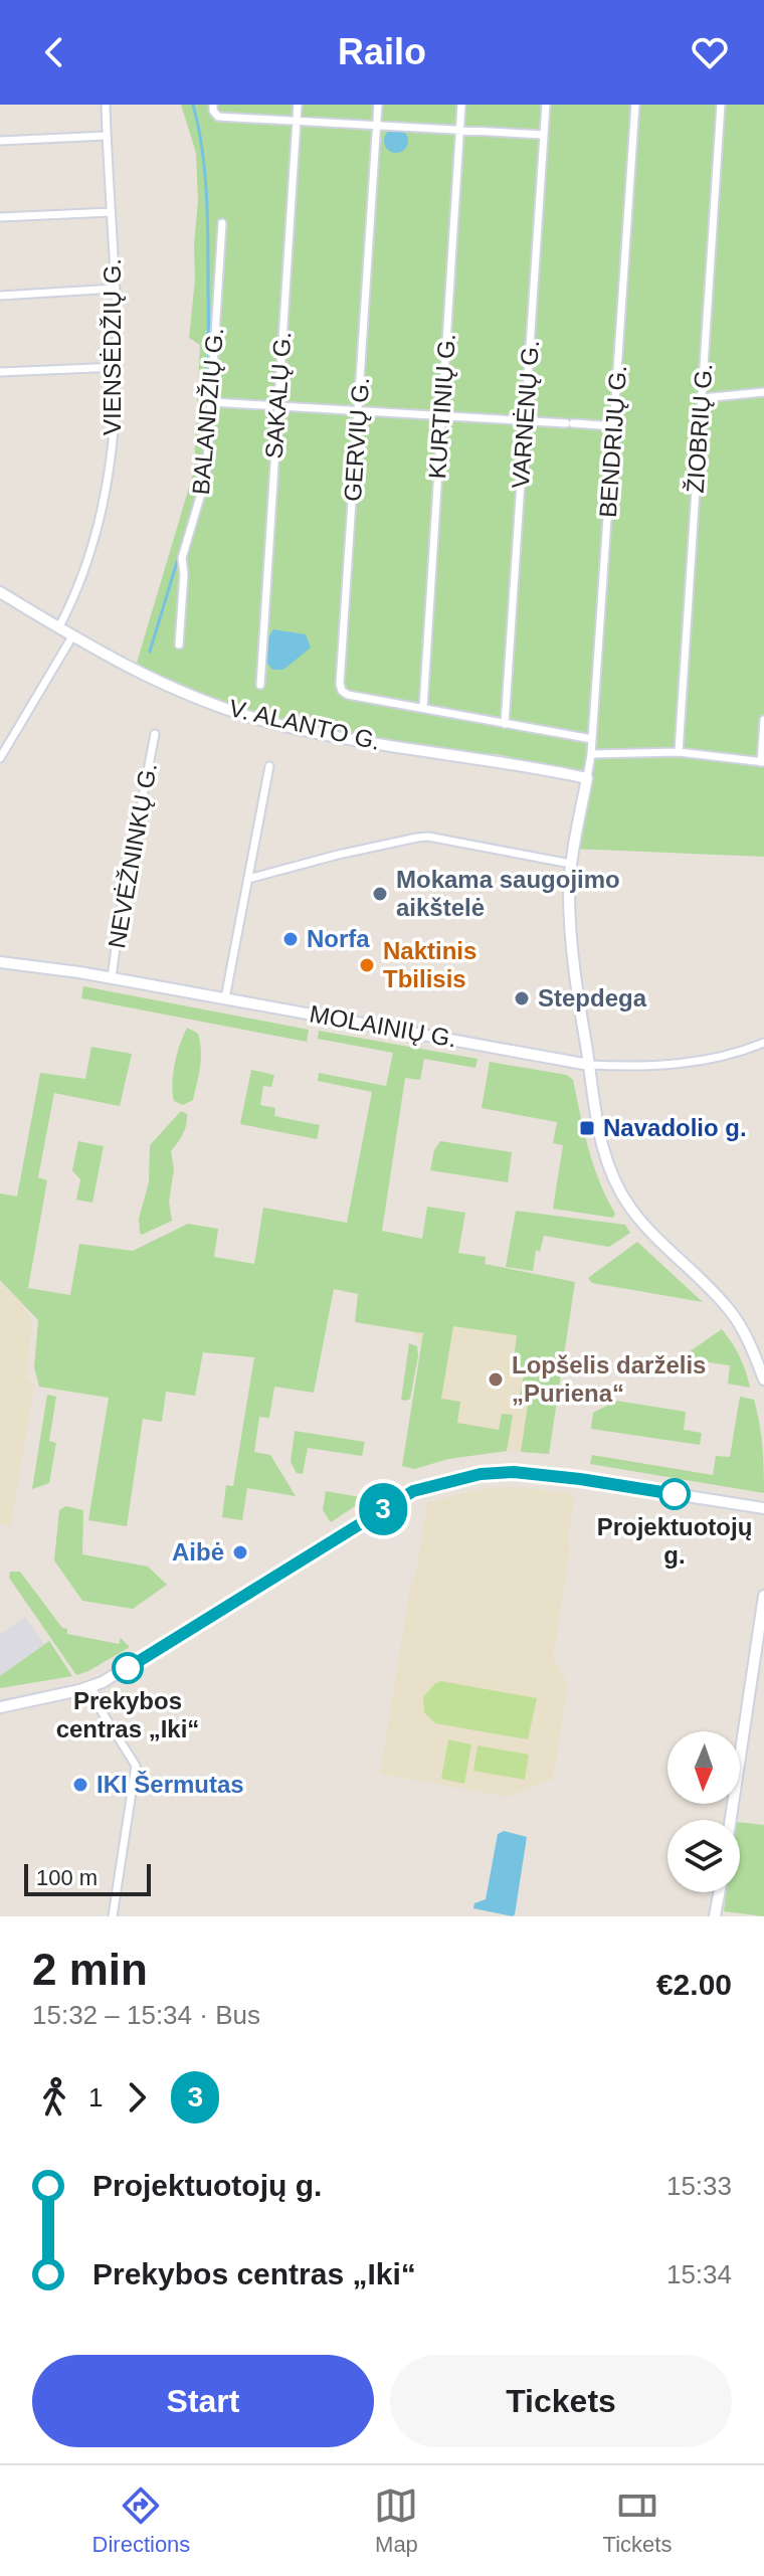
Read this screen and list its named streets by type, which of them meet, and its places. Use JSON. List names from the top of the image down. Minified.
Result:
{"streets":{"main road":["V. ALANTO G.","MOLAINIŲ G."],"street":["VIENSĖDŽIŲ G.","SAKALŲ G.","KURTINIŲ G.","BALANDŽIŲ G.","VARNĖNŲ G.","ŽIOBRIŲ G.","GERVIŲ G.","BENDRIJŲ G.","NEVĖŽNINKŲ G."]},"crossings":[["VIENSĖDŽIŲ G.","V. ALANTO G."],["KURTINIŲ G.","GERVIŲ G."],["VARNĖNŲ G.","GERVIŲ G."],["GERVIŲ G.","BENDRIJŲ G."],["BENDRIJŲ G.","V. ALANTO G."],["NEVĖŽNINKŲ G.","MOLAINIŲ G."]],"places":{"other":["Mokama saugojimo aikštelė","Norfa","Naktinis Tbilisis","Stepdega","Lopšelis darželis „Puriena“","Projektuotojų g.","Aibė","Prekybos centras „Iki“","IKI Šermutas"],"transit":["Navadolio g."]},"lines":["bus line 3"],"scale_bar":"100 m","north":"bottom","page":{"header":"Railo","on_map":"3","scale":"100 m","heading":["2 min","15:32 – 15:34 · Bus","€2.00"],"legs":["1","3"],"list":[{"name":"Projektuotojų g.","value":"15:33"},{"name":"Prekybos centras „Iki“","value":"15:34"}],"buttons":["Start","Tickets"],"tabs":["Directions","Map","Tickets"]}}
